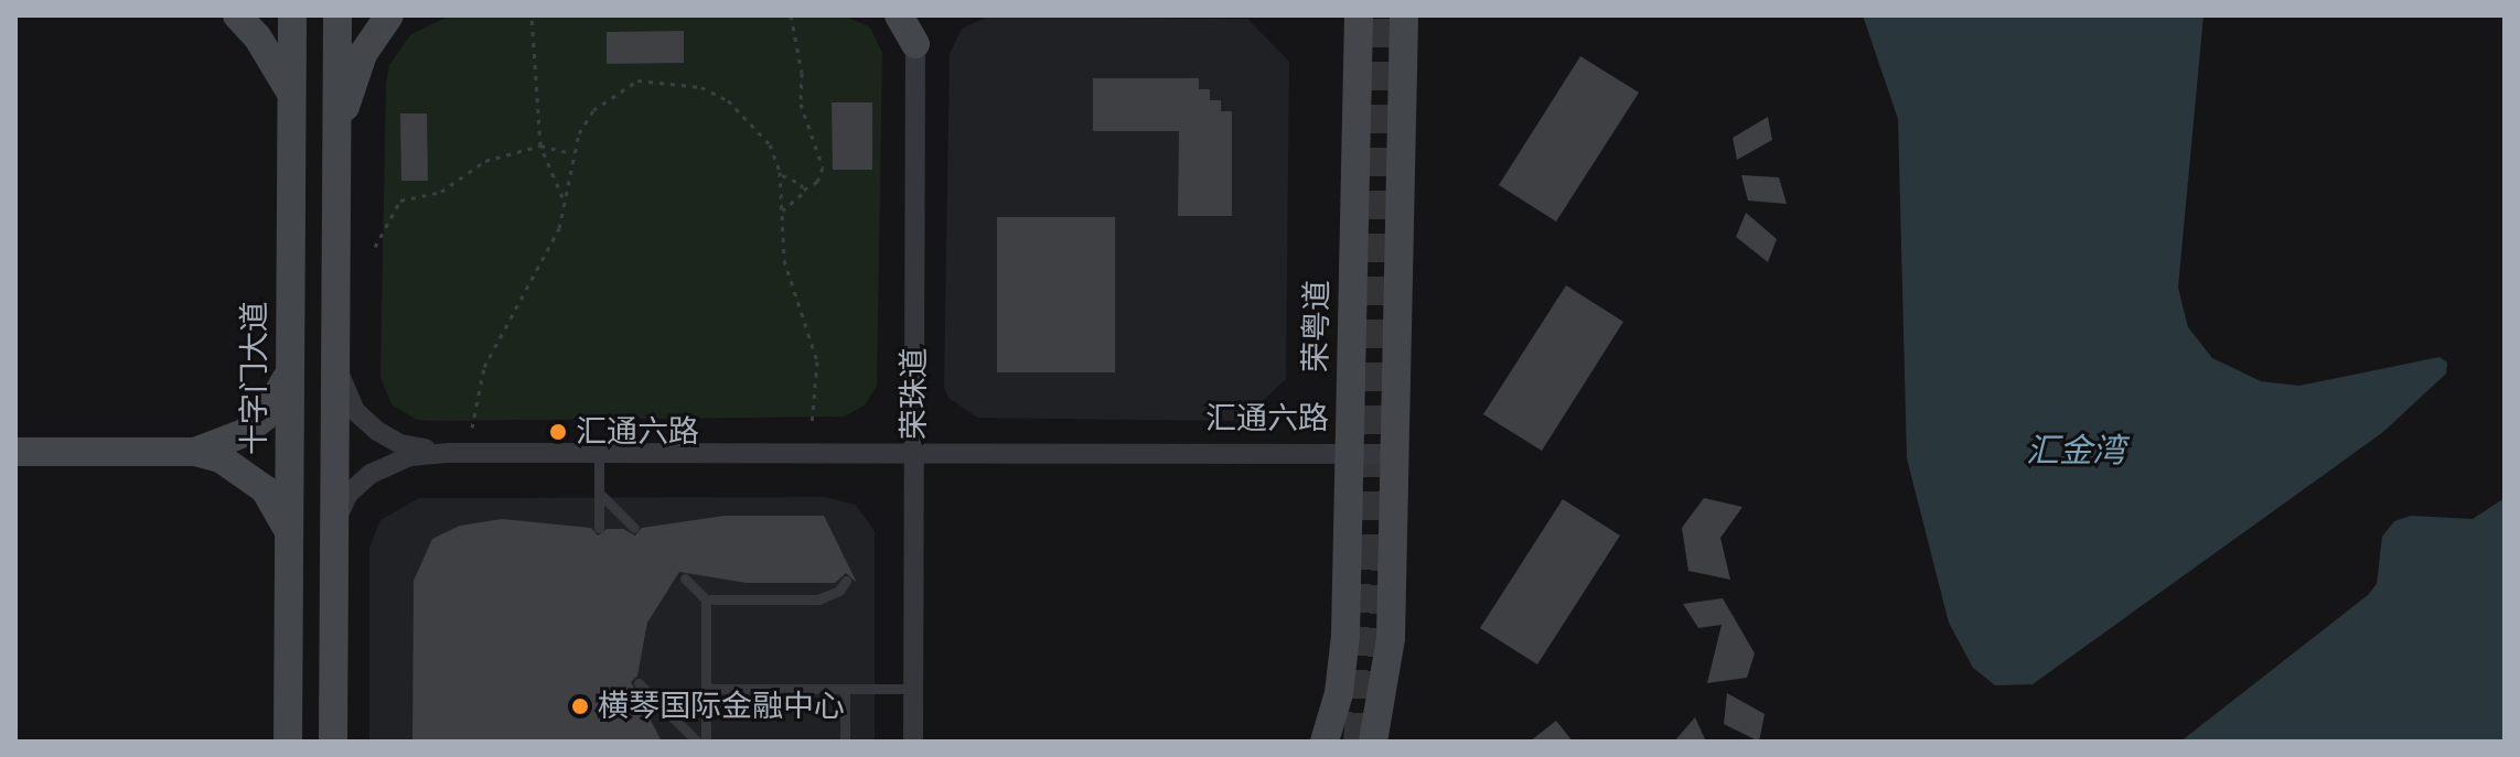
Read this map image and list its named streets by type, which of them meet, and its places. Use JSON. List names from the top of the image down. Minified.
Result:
{"streets":{"street":["荣粤道","十字门大道","荣珠道","汇通六路"]},"crossings":[["荣粤道","汇通六路"],["荣珠道","汇通六路"]],"water":["汇金湾"],"places":["汇通六路","横琴国际金融中心"]}
